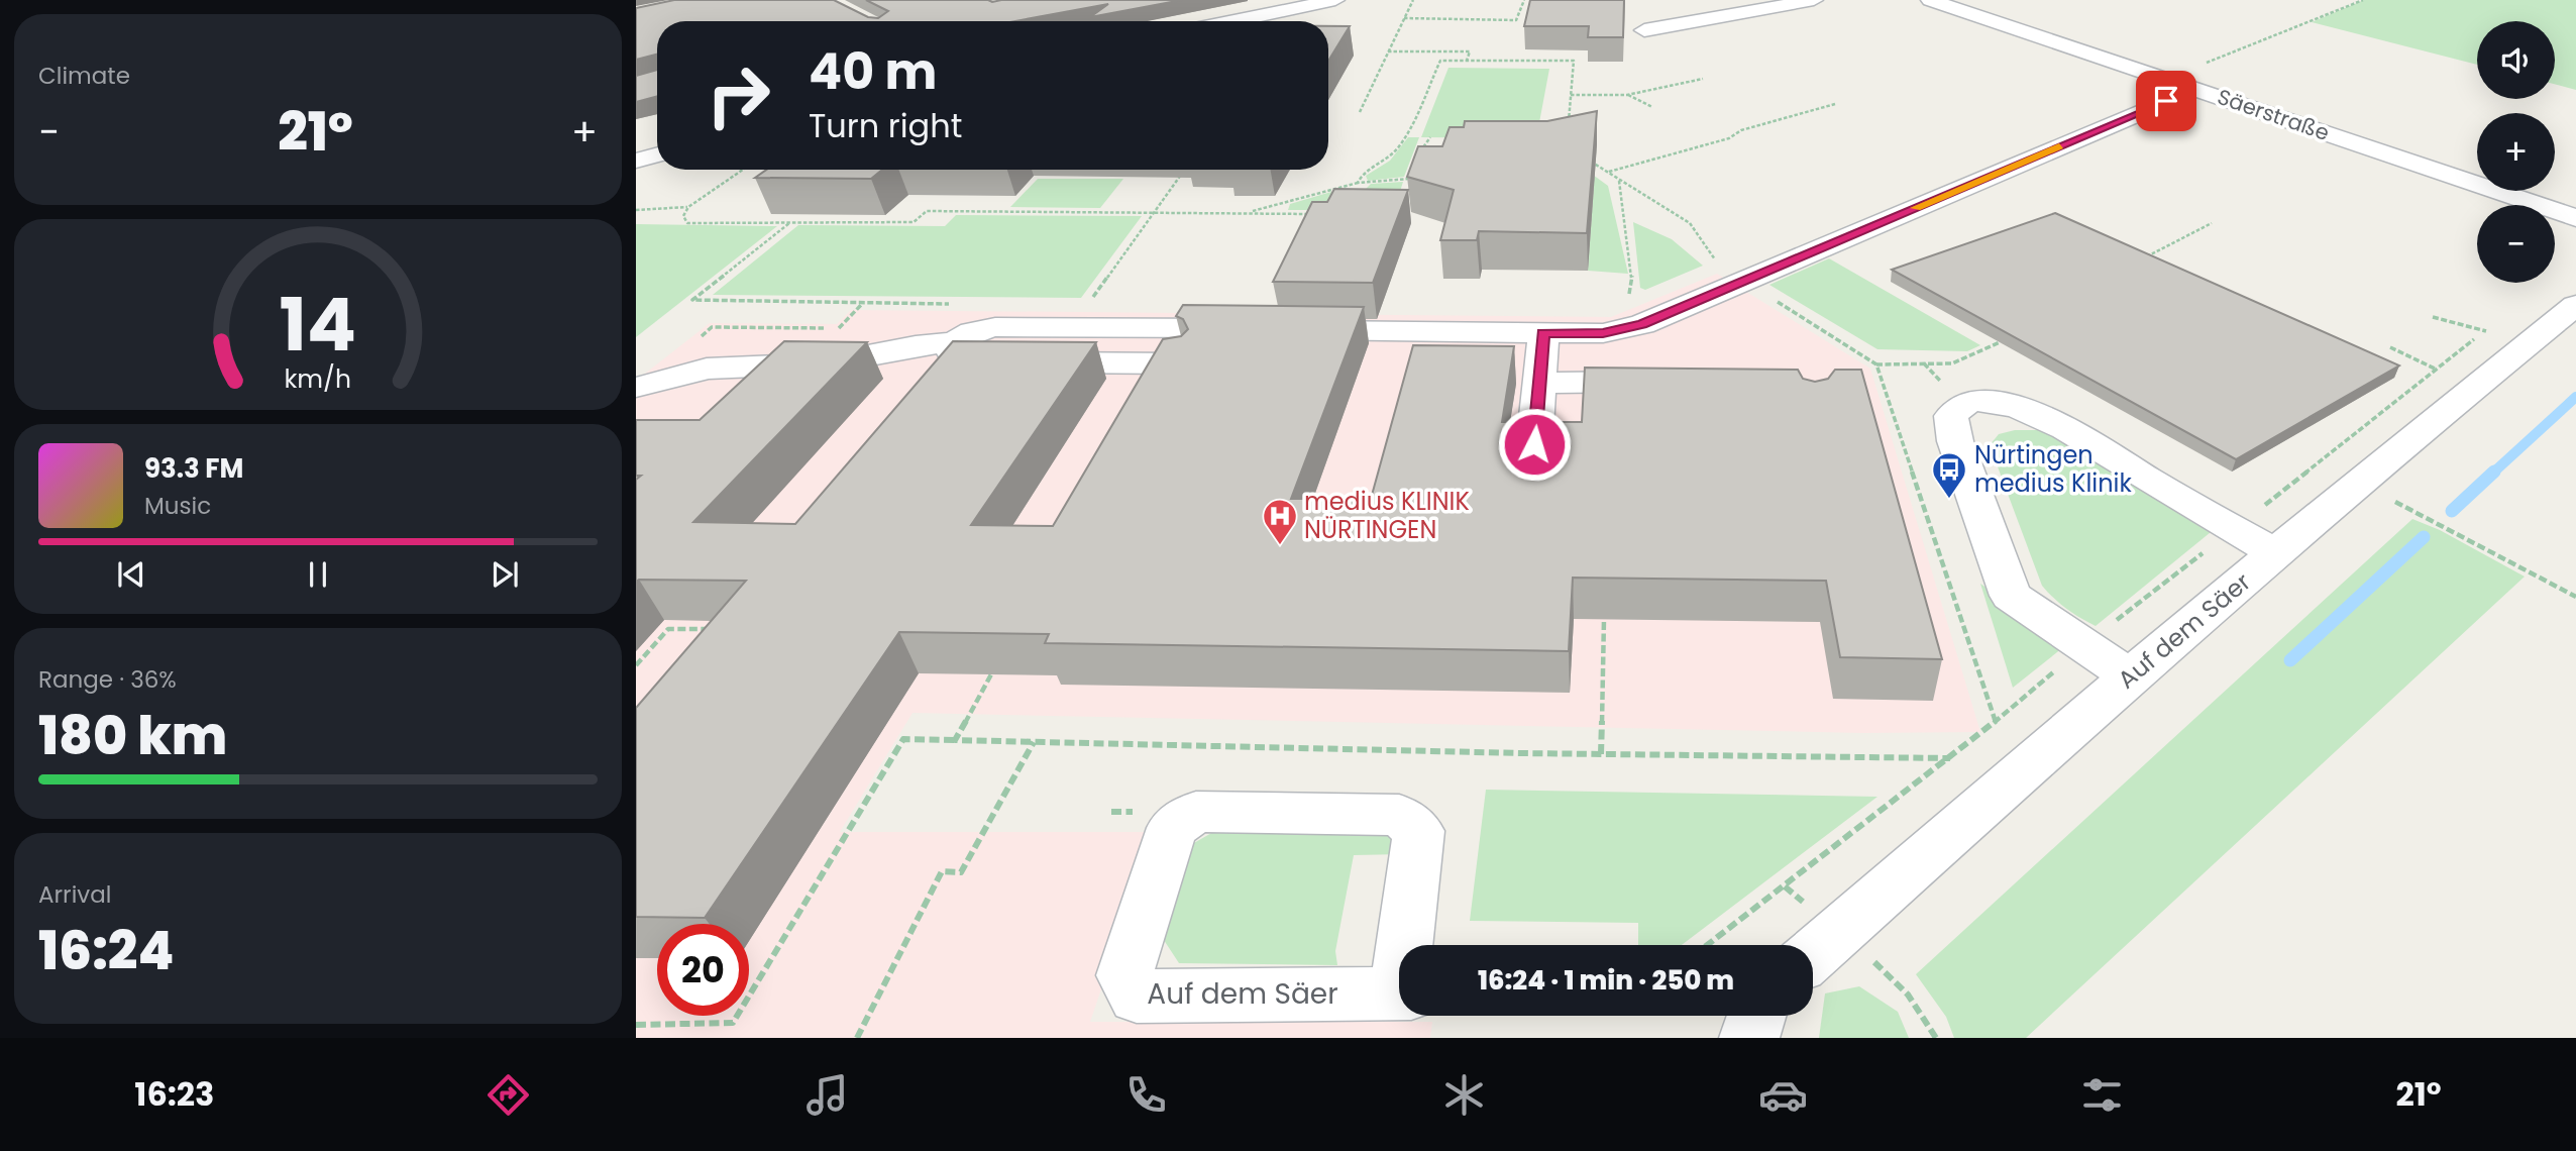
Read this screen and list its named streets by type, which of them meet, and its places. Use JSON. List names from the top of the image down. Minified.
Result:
{"streets":{"street":["Säerstraße","Auf dem Säer"]},"places":{"bus stop":["Nürtingen medius Klinik"],"hospital":["medius KLINIK NÜRTINGEN"]},"page":{"tile":["Climate",["Range · 36%","180 km"],["Arrival","16:24"]],"map_buttons":["+","−"],"turn":["40 m","Turn right"],"heat":["−","21°","+"],"song":["93.3 FM","Music"],"limit":"20","trip":"16:24 · 1 min · 250 m","tabs":["16:23","21°"],"gauge":["14","km/h"]}}
